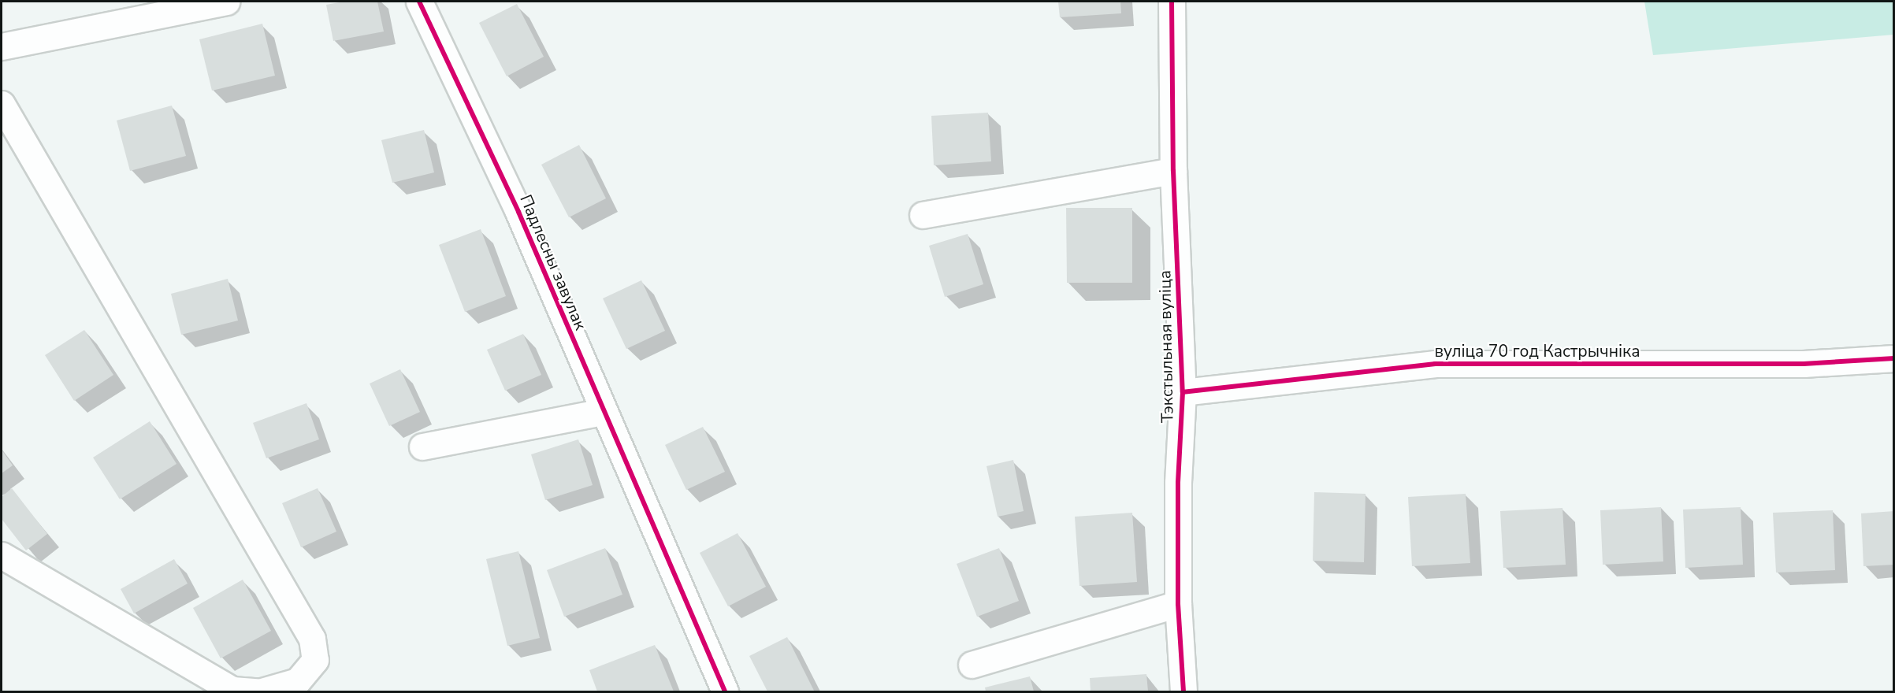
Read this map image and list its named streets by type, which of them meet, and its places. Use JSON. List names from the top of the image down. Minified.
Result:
{"streets":{"street":["Падлесны завулак","Тэкстыльная вуліца","вуліца 70 год Кастрычніка"]},"crossings":[["Тэкстыльная вуліца","вуліца 70 год Кастрычніка"]]}
